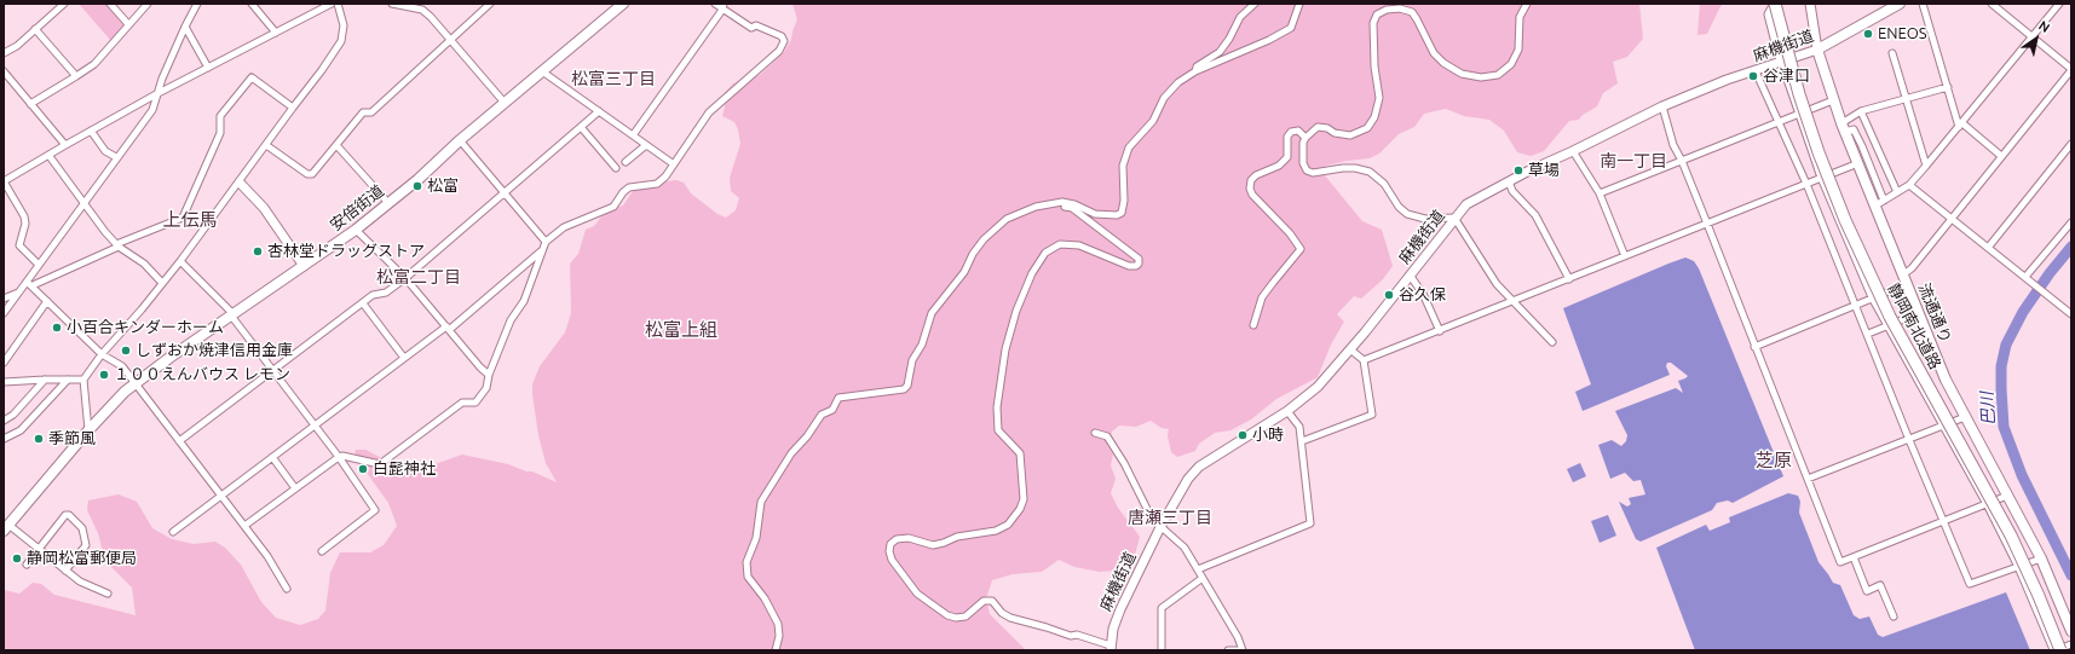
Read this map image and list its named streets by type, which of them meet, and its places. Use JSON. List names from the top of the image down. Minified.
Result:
{"streets":{"highway":["静岡南北道路"],"main road":["麻機街道","安倍街道","流通通り"]},"crossings":[["麻機街道","流通通り"]],"districts":["松富三丁目","南一丁目","上伝馬","松富二丁目","松富上組","芝原","唐瀬三丁目"],"water":["巴川"],"places":["ENEOS","谷津口","草場","松富","杏林堂ドラッグストア","谷久保","小百合キンダーホーム","しずおか焼津信用金庫","１００えんバウス レモン","小時","季節風","白髭神社","静岡松富郵便局"],"north":"top right"}
